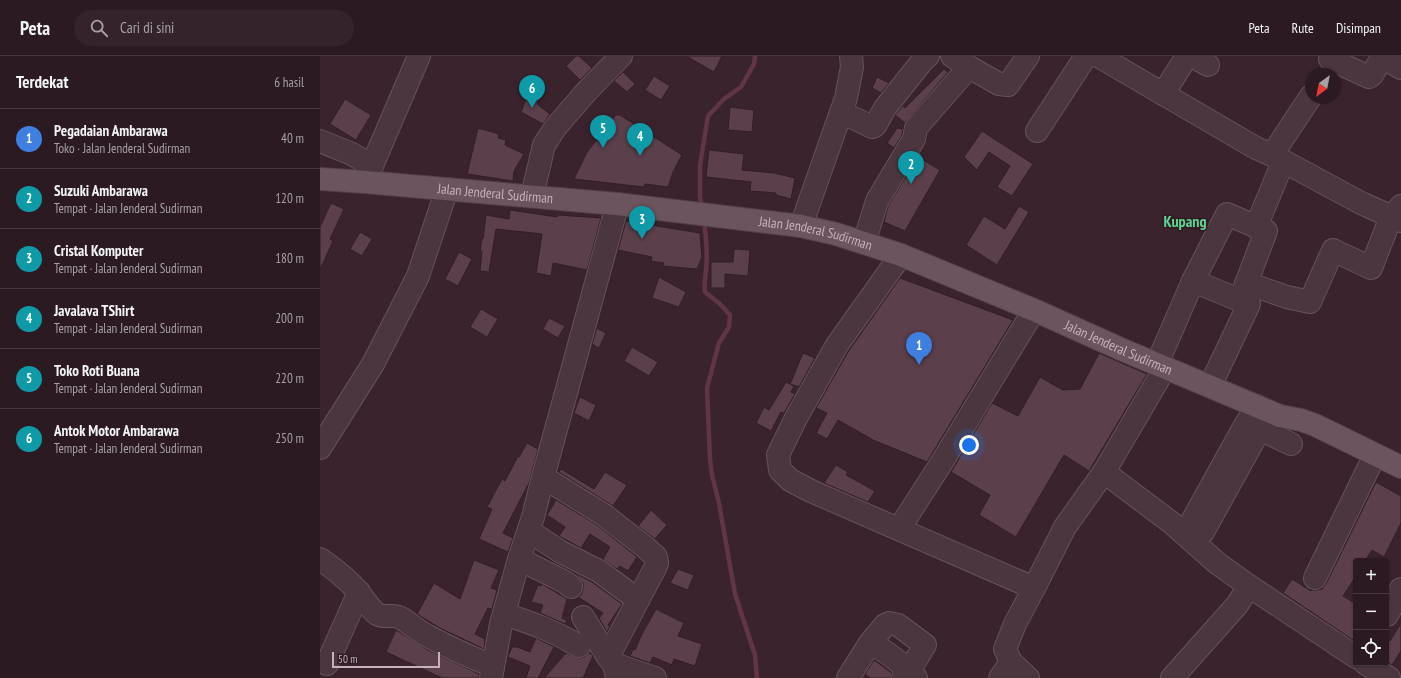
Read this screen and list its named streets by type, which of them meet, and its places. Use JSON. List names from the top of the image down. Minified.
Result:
{"streets":{"main road":["Jalan Jenderal Sudirman"]},"districts":["Kupang"],"scale_bar":"50 m","north":"bottom left","page":{"header":"Peta","search":"Cari di sini","nav":["Peta","Rute","Disimpan"],"heading":["Terdekat","6 hasil"],"pins":["6","5","4","2","3","1"],"list":[{"mark":"1","name":"Pegadaian Ambarawa","note":"Toko · Jalan Jenderal Sudirman","value":"40 m"},{"mark":"2","name":"Suzuki Ambarawa","note":"Tempat · Jalan Jenderal Sudirman","value":"120 m"},{"mark":"3","name":"Cristal Komputer","note":"Tempat · Jalan Jenderal Sudirman","value":"180 m"},{"mark":"4","name":"Javalava TShirt","note":"Tempat · Jalan Jenderal Sudirman","value":"200 m"},{"mark":"5","name":"Toko Roti Buana","note":"Tempat · Jalan Jenderal Sudirman","value":"220 m"},{"mark":"6","name":"Antok Motor Ambarawa","note":"Tempat · Jalan Jenderal Sudirman","value":"250 m"}],"map_buttons":["+","−"],"scale":"50 m"}}
